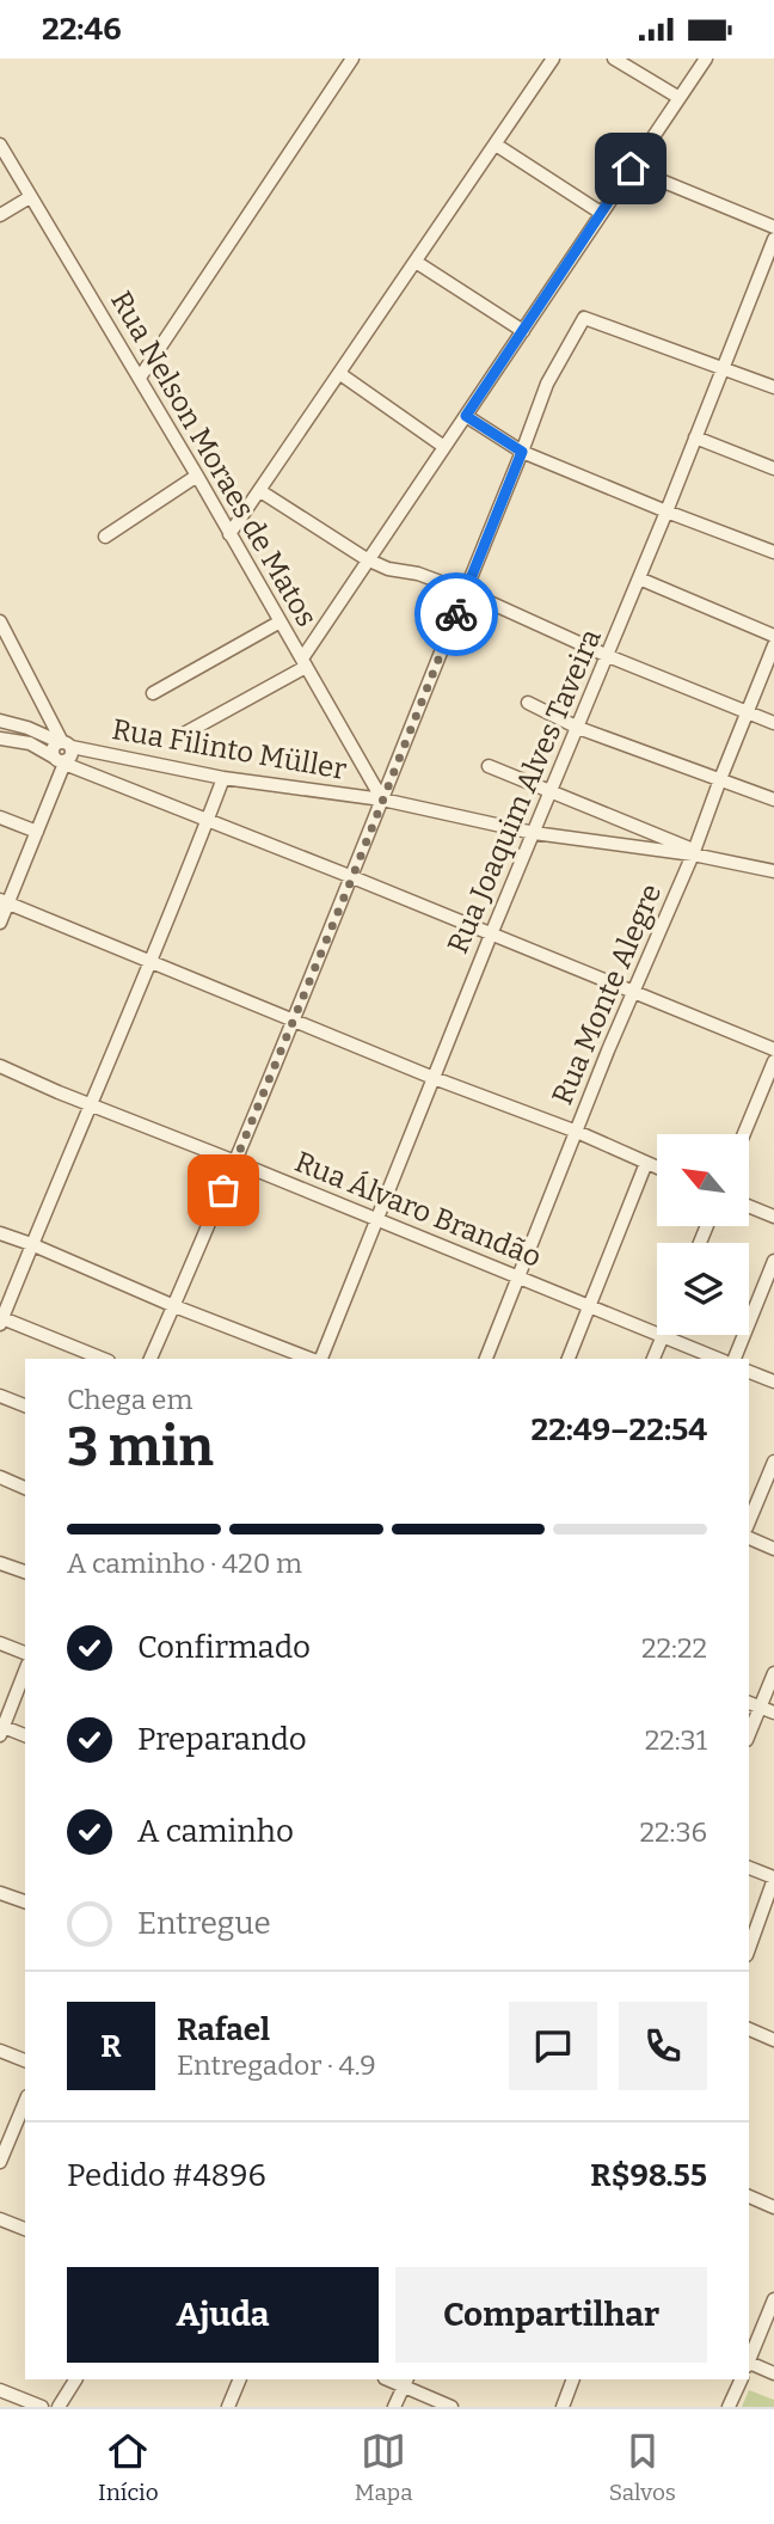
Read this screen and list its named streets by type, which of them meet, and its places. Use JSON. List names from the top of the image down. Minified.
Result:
{"streets":{"street":["Rua Nelson Moraes de Matos","Rua Filinto Müller","Rua Joaquim Alves Taveira","Rua Monte Alegre","Rua Álvaro Brandão"]},"crossings":[["Rua Nelson Moraes de Matos","Rua Filinto Müller"],["Rua Filinto Müller","Rua Joaquim Alves Taveira"],["Rua Filinto Müller","Rua Monte Alegre"],["Rua Joaquim Alves Taveira","Rua Álvaro Brandão"],["Rua Monte Alegre","Rua Álvaro Brandão"]],"north":"top left","page":{"status":"22:46","heading":["3 min","Chega em","22:49–22:54"],"panel":["Rafael","Entregador · 4.9","Pedido #4896","R$98.55"],"bar":"A caminho · 420 m","list":[["Confirmado","22:22"],["Preparando","22:31"],["A caminho","22:36"],"Entregue"],"round":"R","buttons":["Ajuda","Compartilhar"],"tabs":["Início","Mapa","Salvos"]}}
